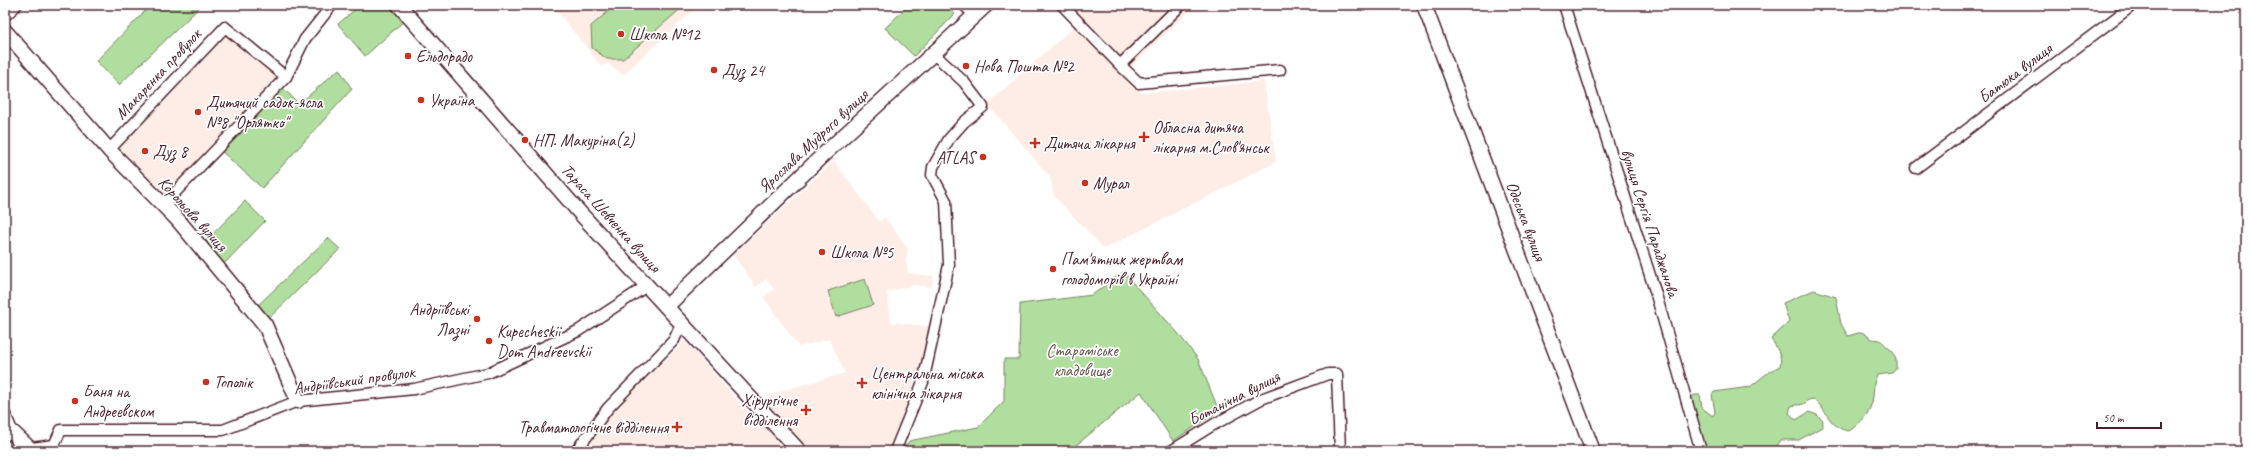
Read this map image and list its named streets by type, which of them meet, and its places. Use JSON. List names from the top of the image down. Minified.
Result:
{"streets":{"street":["Батюка вулиця","Макаренка провулок","Ярослава Мудрого вулиця","Корольова вулиця","Тараса Шевченка вулиця","Одеська вулиця","вулиця Сергія Параджанова","Андріївський провулок","Ботанічна вулиця"]},"crossings":[["Макаренка провулок","Корольова вулиця"],["Ярослава Мудрого вулиця","Тараса Шевченка вулиця"],["Корольова вулиця","Андріївський провулок"],["Тараса Шевченка вулиця","Андріївський провулок"]],"parks":["Староміське кладовище"],"places":{"other":["Школа №12","Ельдорадо","Нова Пошта №2","Дуз 24","Україна","Дитячий садок-ясла №8 \"Орлятко\"","НП. Макуріна(2)","Дуз 8","ATLAS","Мурал","Школа №5","Пам'ятник жертвам голодоморів в Україні","Андріївські Лазні","Kupecheskii Dom Andreevskii","Тополік","Баня на Андреевском"],"health":["Обласна дитяча лікарня м.Слов'янськ","Дитяча лікарня","Центральна міська клінічна лікарня","Хірургічне відділення","Травматологічне відділення"]},"scale_bar":"50 m"}
